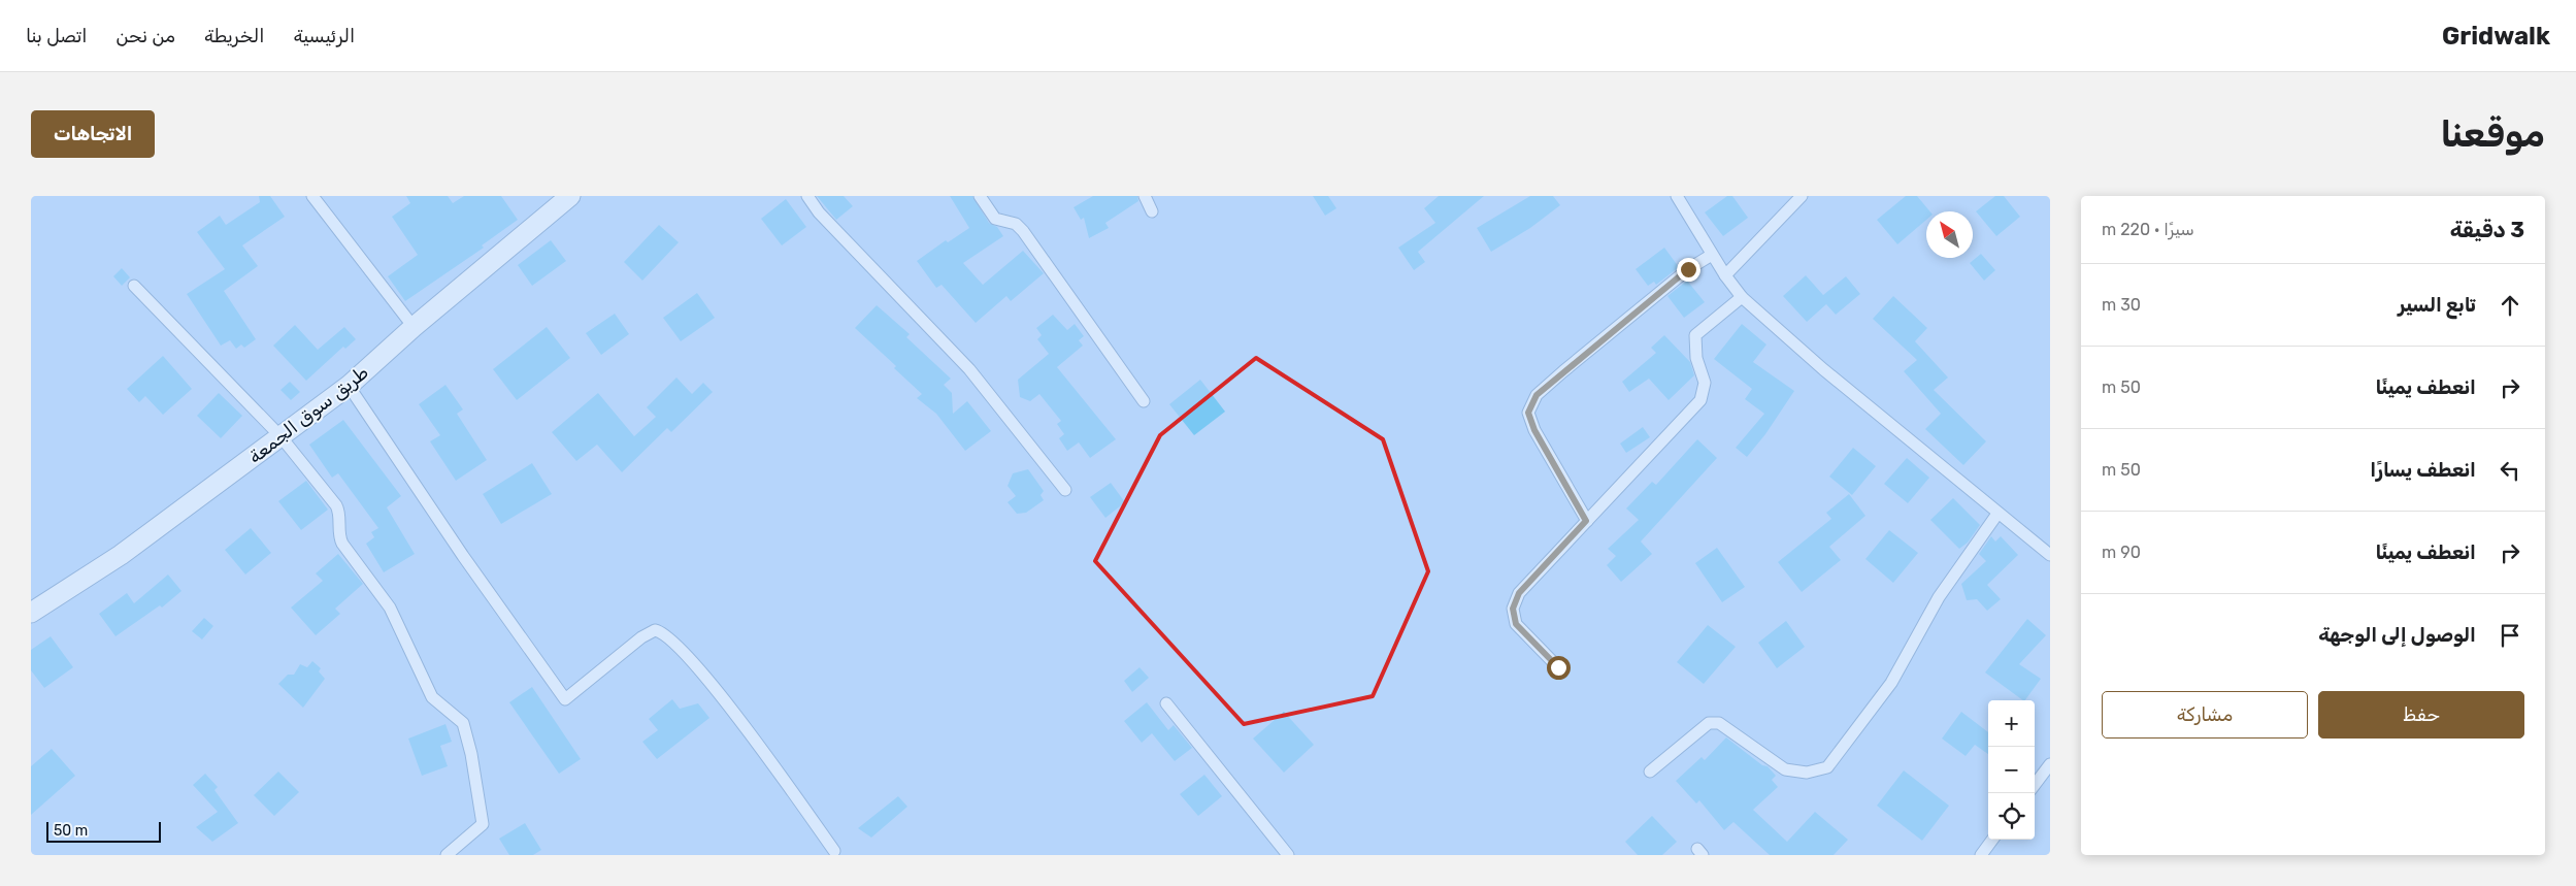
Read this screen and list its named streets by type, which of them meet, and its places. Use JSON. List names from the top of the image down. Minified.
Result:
{"streets":{"main road":["طريق سوق الجمعة"]},"scale_bar":"50 m","north":"top left","page":{"header":"Gridwalk","nav":["الرئيسية","الخريطة","من نحن","اتصل بنا"],"buttons":["الاتجاهات",["حفظ","مشاركة"]],"title":"موقعنا","heading":["3 دقيقة","سيرًا · 220 m"],"list":[["تابع السير","30 m"],["انعطف يمينًا","50 m"],["انعطف يسارًا","50 m"],["انعطف يمينًا","90 m"],"الوصول إلى الوجهة"],"map_buttons":["+","−"],"scale":"50 m"}}
